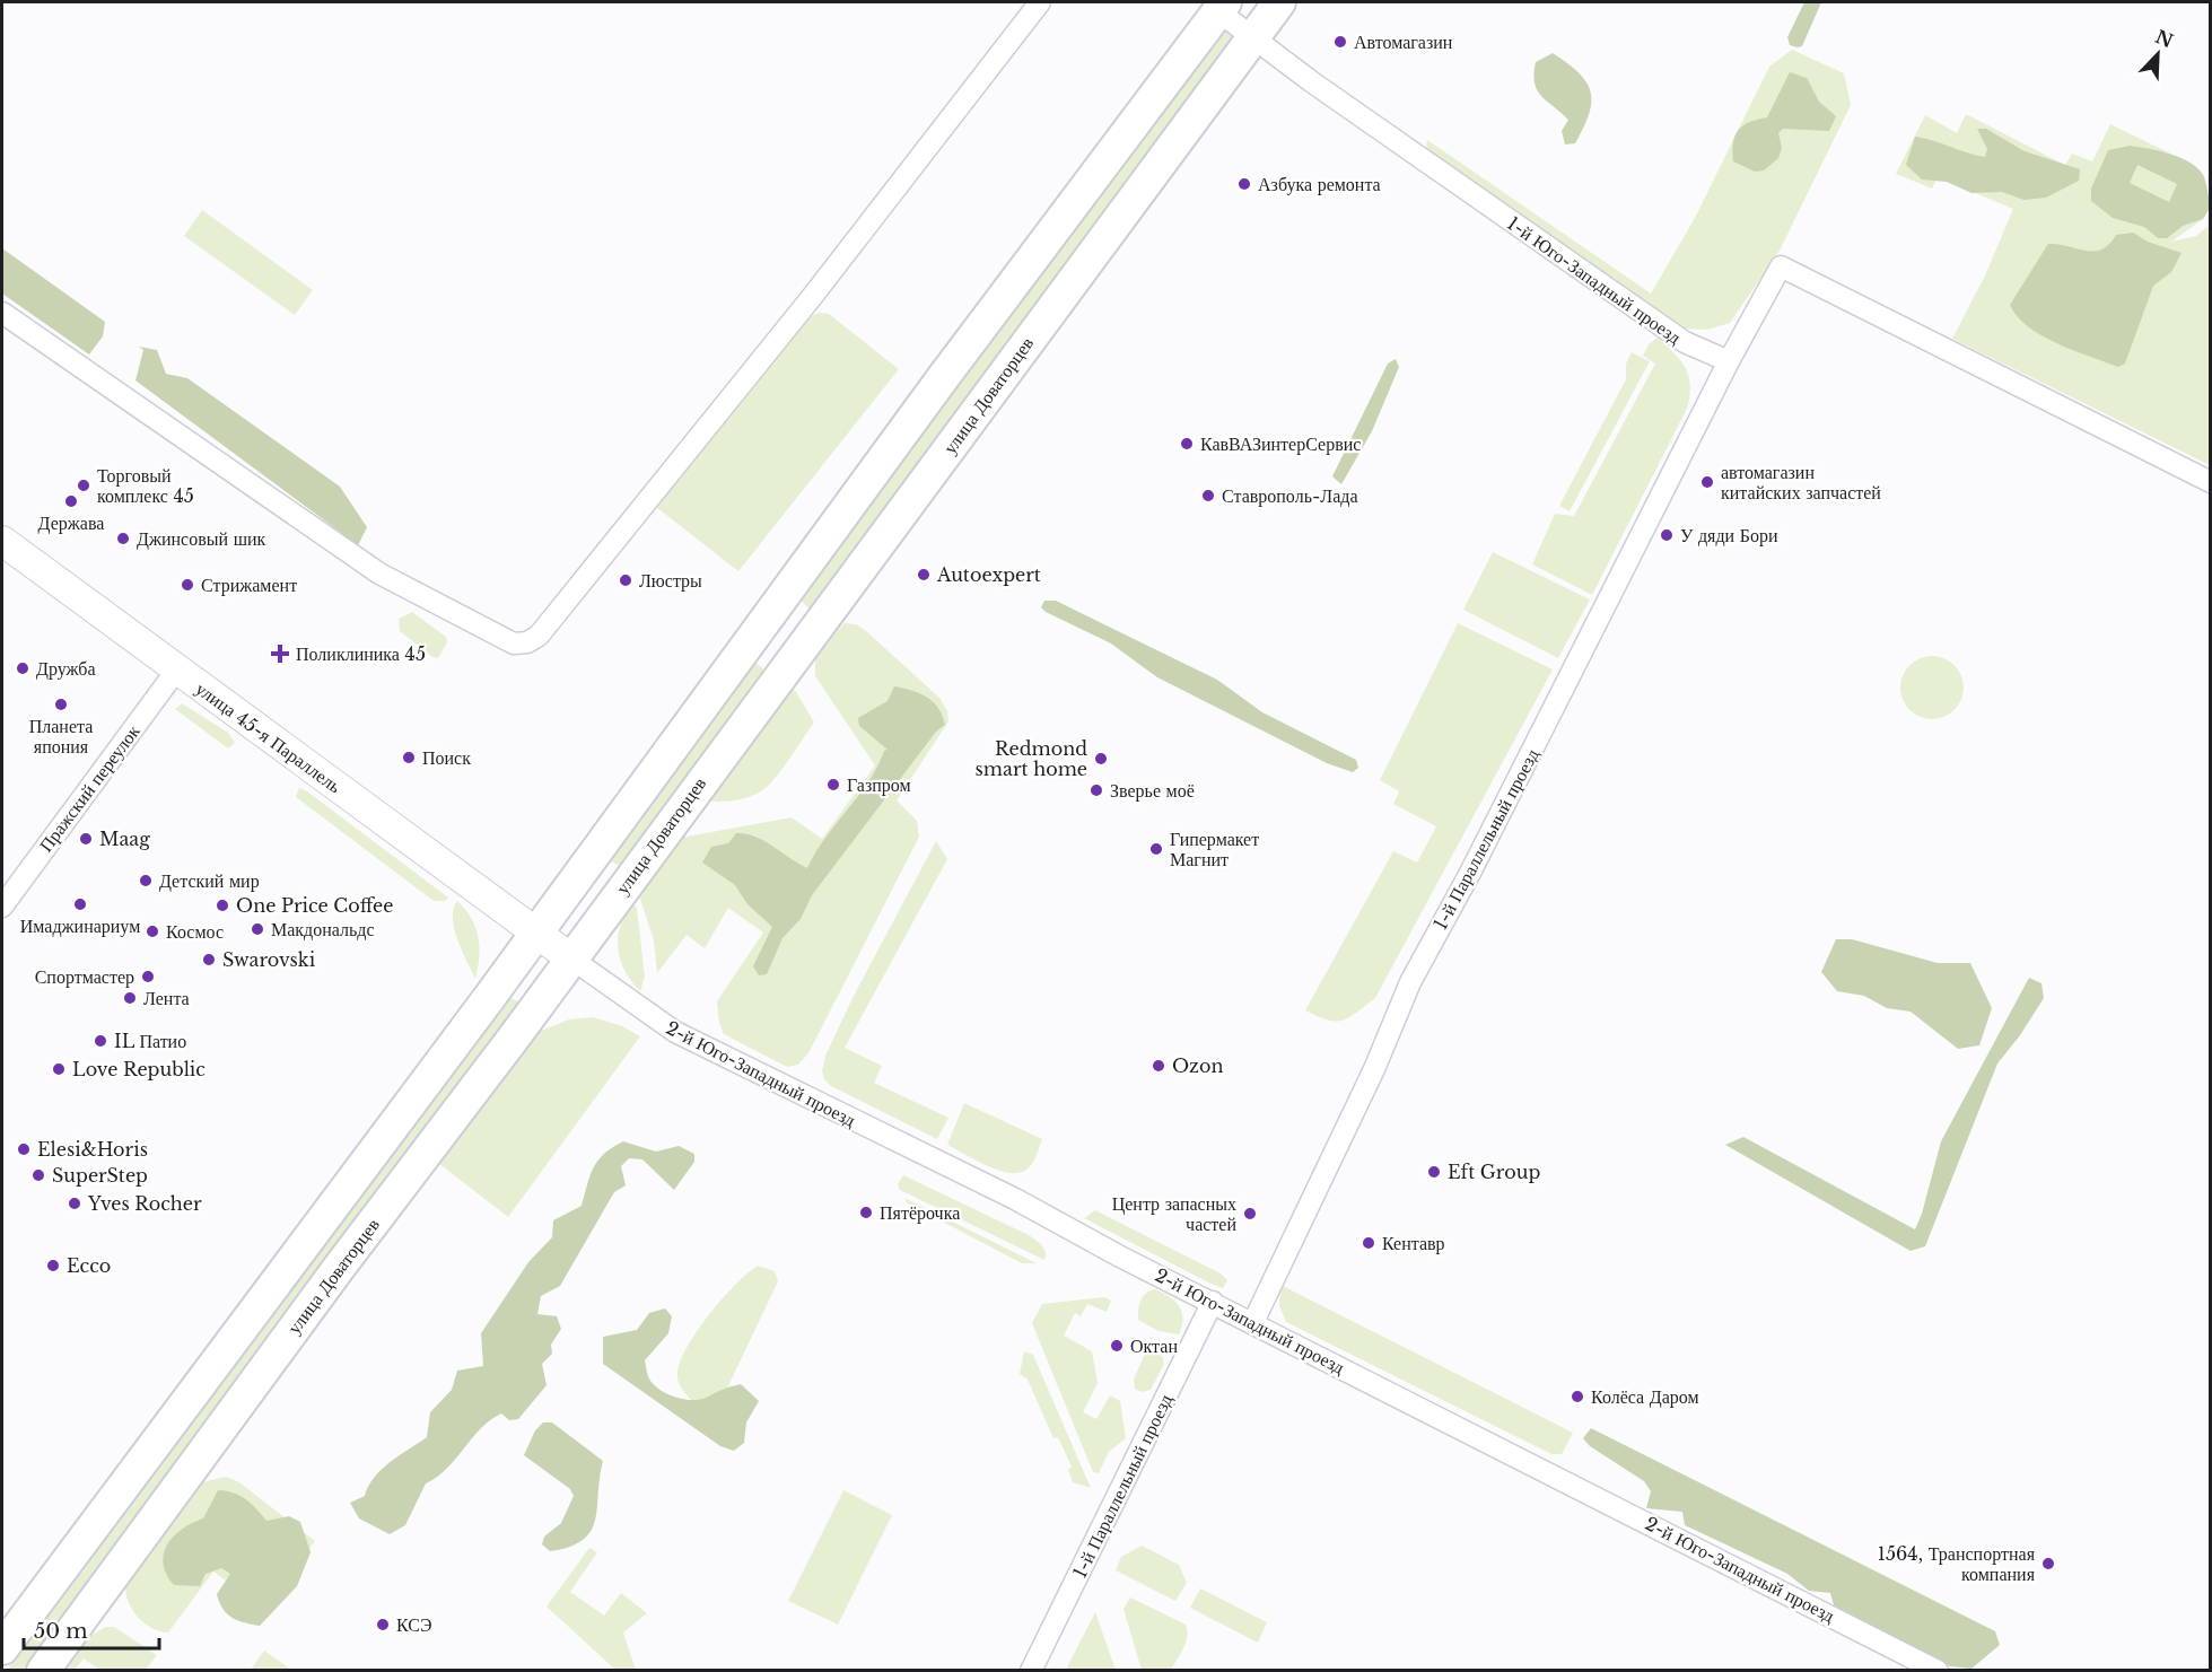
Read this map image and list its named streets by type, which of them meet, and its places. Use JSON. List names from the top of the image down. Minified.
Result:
{"streets":{"main road":["улица Доваторцев","улица 45-я Параллель"],"street":["1-й Юго-Западный проезд","Пражский переулок","1-й Параллельный проезд","2-й Юго-Западный проезд"]},"crossings":[["1-й Юго-Западный проезд","улица Доваторцев"],["1-й Юго-Западный проезд","1-й Параллельный проезд"],["улица Доваторцев","улица 45-я Параллель"],["улица Доваторцев","2-й Юго-Западный проезд"],["улица 45-я Параллель","Пражский переулок"],["улица 45-я Параллель","2-й Юго-Западный проезд"],["1-й Параллельный проезд","2-й Юго-Западный проезд"]],"places":{"other":["Автомагазин","Азбука ремонта","КавВАЗинтерСервис","автомагазин китайских запчастей","Торговый комплекс 45","Ставрополь-Лада","Держава","У дяди Бори","Джинсовый шик","Autoexpert","Люстры","Стрижамент","Дружба","Планета япония","Поиск","Redmond smart home","Газпром","Зверье моё","Maag","Гипермакет Магнит","Детский мир","Имаджинариум","One Price Coffee","Макдональдс","Космос","Swarovski","Спортмастер","Лента","IL Патио","Ozon","Love Republic","Elesi&Horis","Eft Group","SuperStep","Yves Rocher","Пятёрочка","Центр запасных частей","Кентавр","Ecco","Октан","Колёса Даром","1564, Транспортная компания","КСЭ"],"health":["Поликлиника 45"]},"scale_bar":"50 m","north":"top right"}
